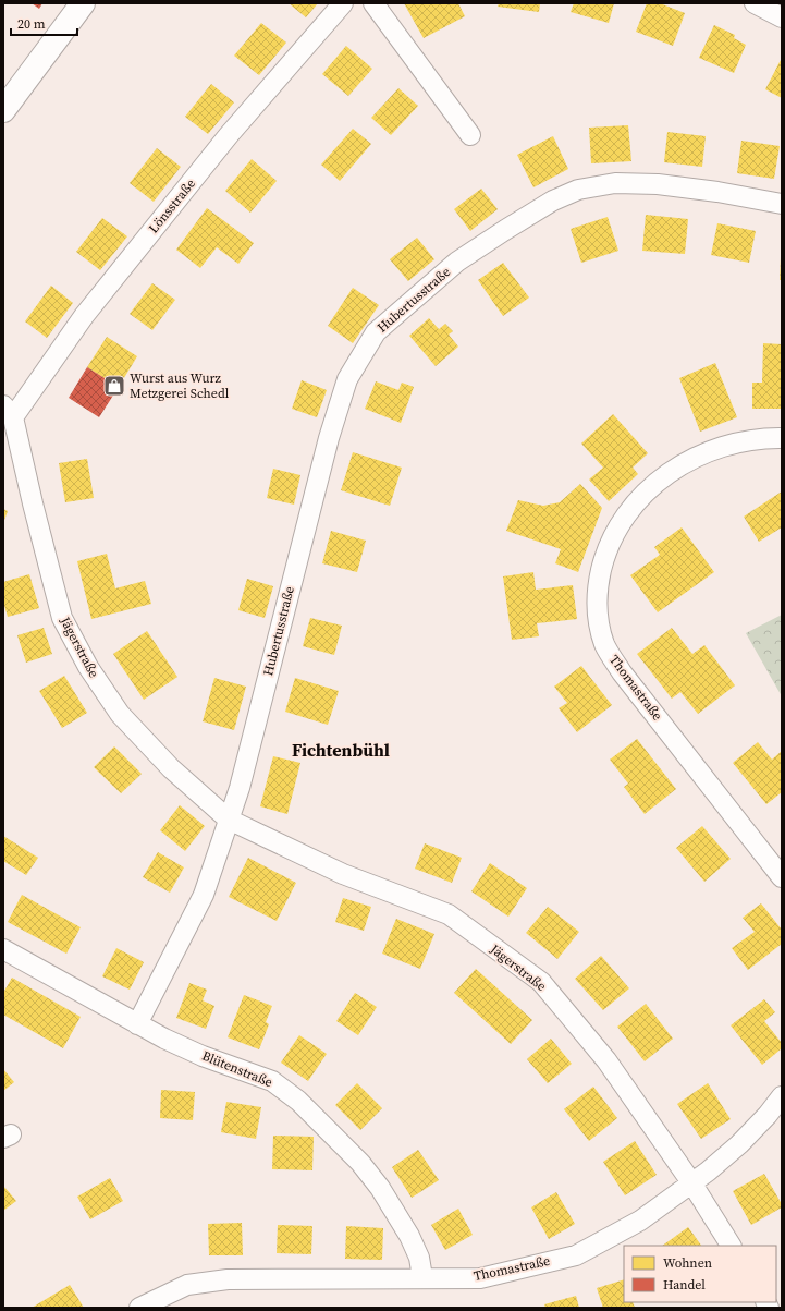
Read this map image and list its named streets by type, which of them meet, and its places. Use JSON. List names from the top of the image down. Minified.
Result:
{"streets":{"street":["Lönsstraße","Hubertusstraße","Jägerstraße","Thomastraße","Blütenstraße"]},"crossings":[["Lönsstraße","Jägerstraße"],["Hubertusstraße","Jägerstraße"],["Jägerstraße","Thomastraße"],["Thomastraße","Blütenstraße"]],"districts":["Fichtenbühl"],"places":{"shop":["Wurst aus Wurz Metzgerei Schedl"]},"legend":["Wohnen","Handel"],"scale_bar":"20 m"}
